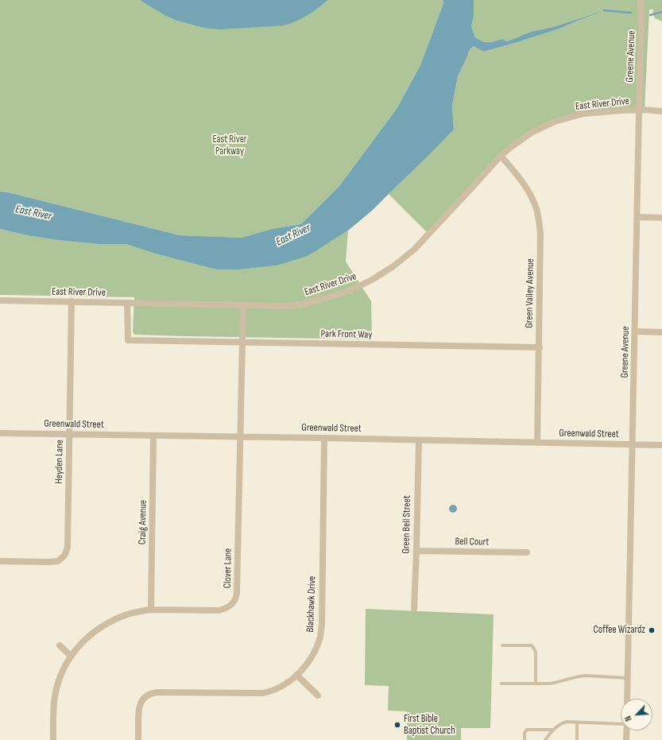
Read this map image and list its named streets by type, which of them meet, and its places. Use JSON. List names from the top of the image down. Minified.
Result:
{"streets":{"street":["Greene Avenue","East River Drive","Green Valley Avenue","Park Front Way","Greenwald Street","Heyden Lane","Craig Avenue","Green Bell Street","Bell Court","Clover Lane","Blackhawk Drive"]},"crossings":[["Greene Avenue","East River Drive"],["Greene Avenue","Greenwald Street"],["East River Drive","Green Valley Avenue"],["East River Drive","Park Front Way"],["East River Drive","Heyden Lane"],["East River Drive","Clover Lane"],["Green Valley Avenue","Park Front Way"],["Green Valley Avenue","Greenwald Street"],["Park Front Way","Clover Lane"],["Greenwald Street","Heyden Lane"],["Greenwald Street","Craig Avenue"],["Greenwald Street","Green Bell Street"],["Greenwald Street","Clover Lane"],["Greenwald Street","Blackhawk Drive"],["Craig Avenue","Clover Lane"],["Green Bell Street","Bell Court"]],"water":["East River"],"parks":["East River Parkway"],"places":["Coffee Wizardz","First Bible Baptist Church"],"north":"bottom left"}
